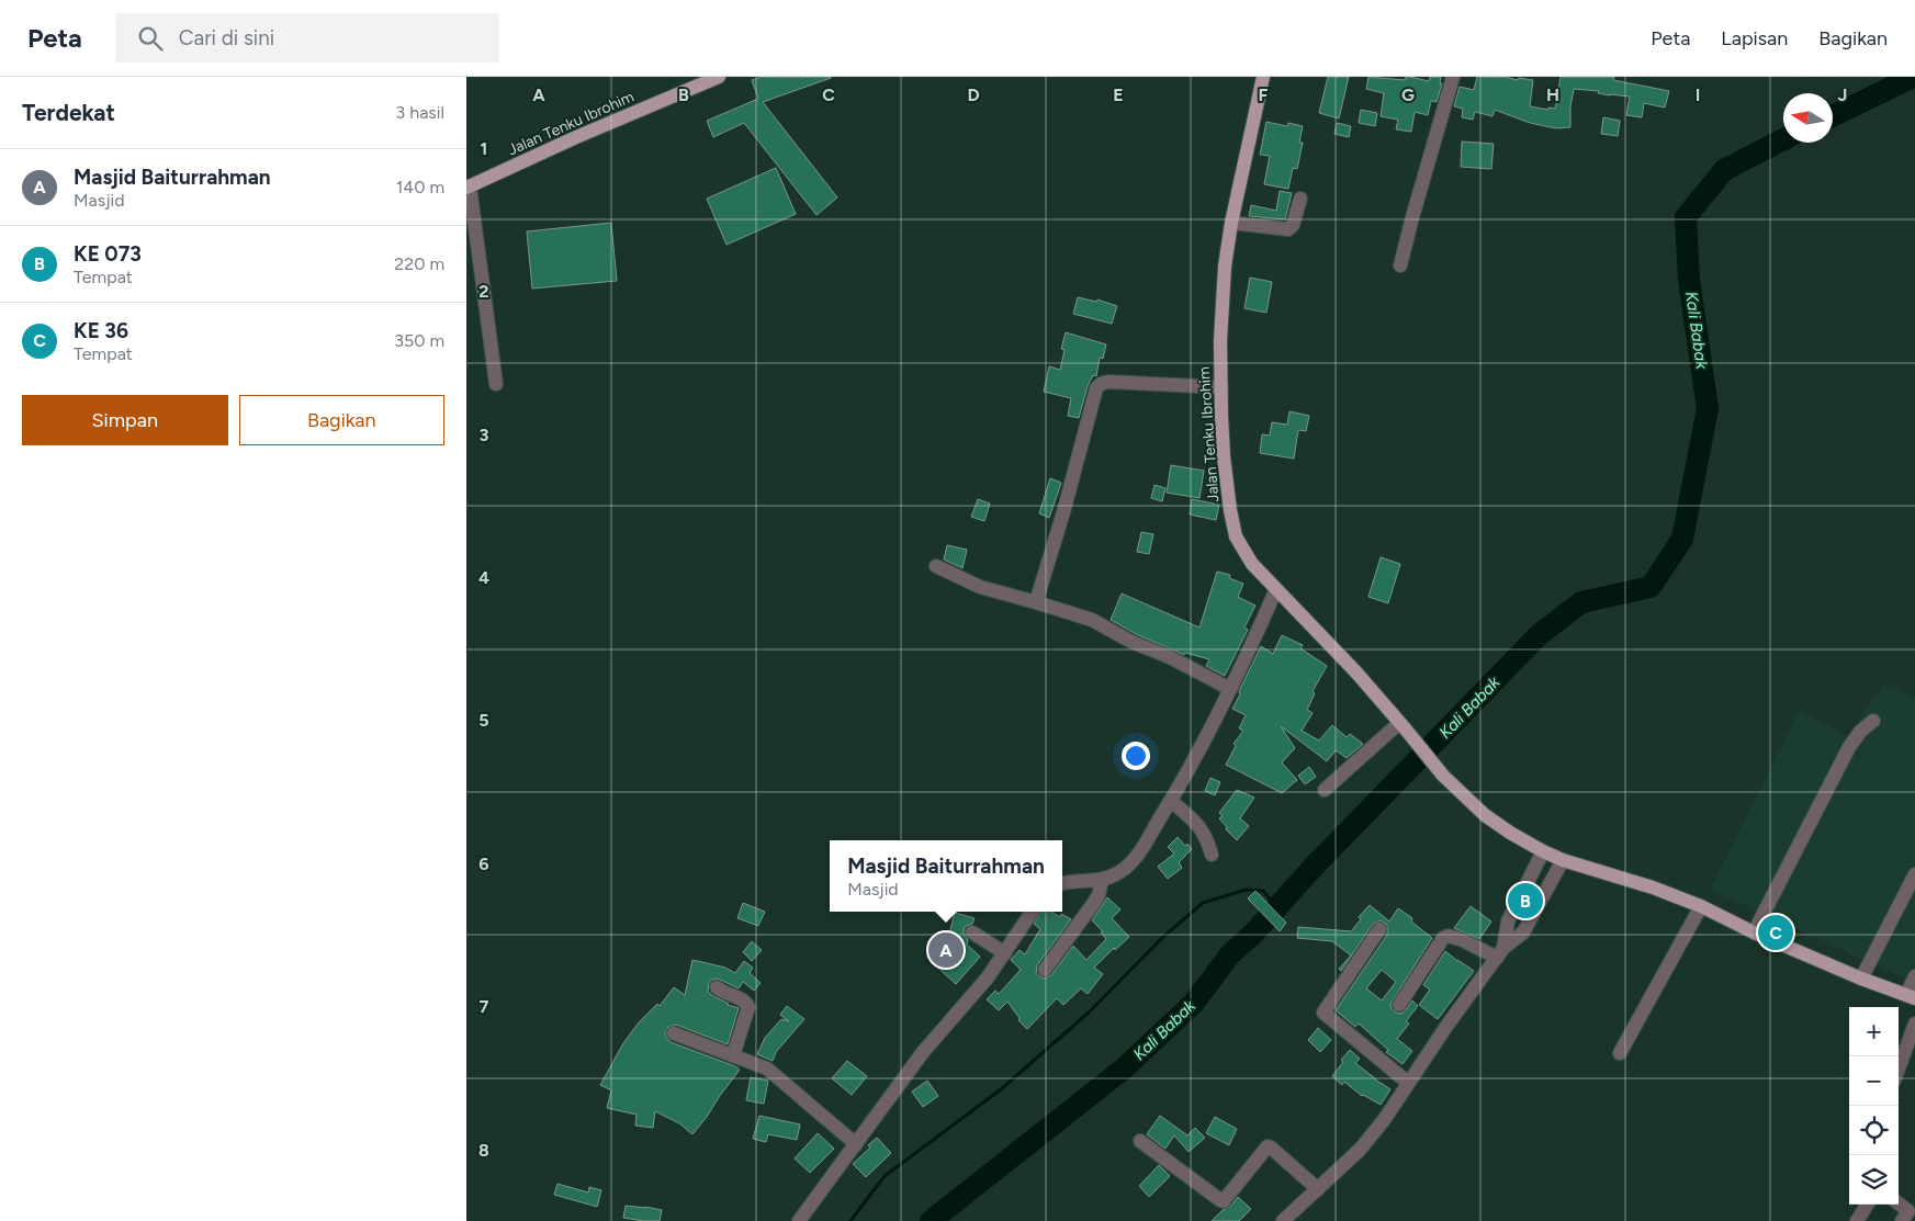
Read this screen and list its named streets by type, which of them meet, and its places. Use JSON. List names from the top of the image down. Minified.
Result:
{"streets":{"main road":["Jalan Tenku Ibrohim"]},"water":["Kali Babak"],"north":"left","page":{"header":"Peta","search":"Cari di sini","nav":["Peta","Lapisan","Bagikan"],"heading":["Terdekat","3 hasil"],"list":[{"mark":"A","name":"Masjid Baiturrahman","note":"Masjid","value":"140 m"},{"mark":"B","name":"KE 073","note":"Tempat","value":"220 m"},{"mark":"C","name":"KE 36","note":"Tempat","value":"350 m"}],"buttons":["Simpan","Bagikan"],"popup":["Masjid Baiturrahman","Masjid"],"pins":["B","C","A"],"map_buttons":["+","−"]},"grid":{"columns":["A","B","C","D","E","F","G","H","I","J"],"rows":["1","2","3","4","5","6","7","8"]}}
